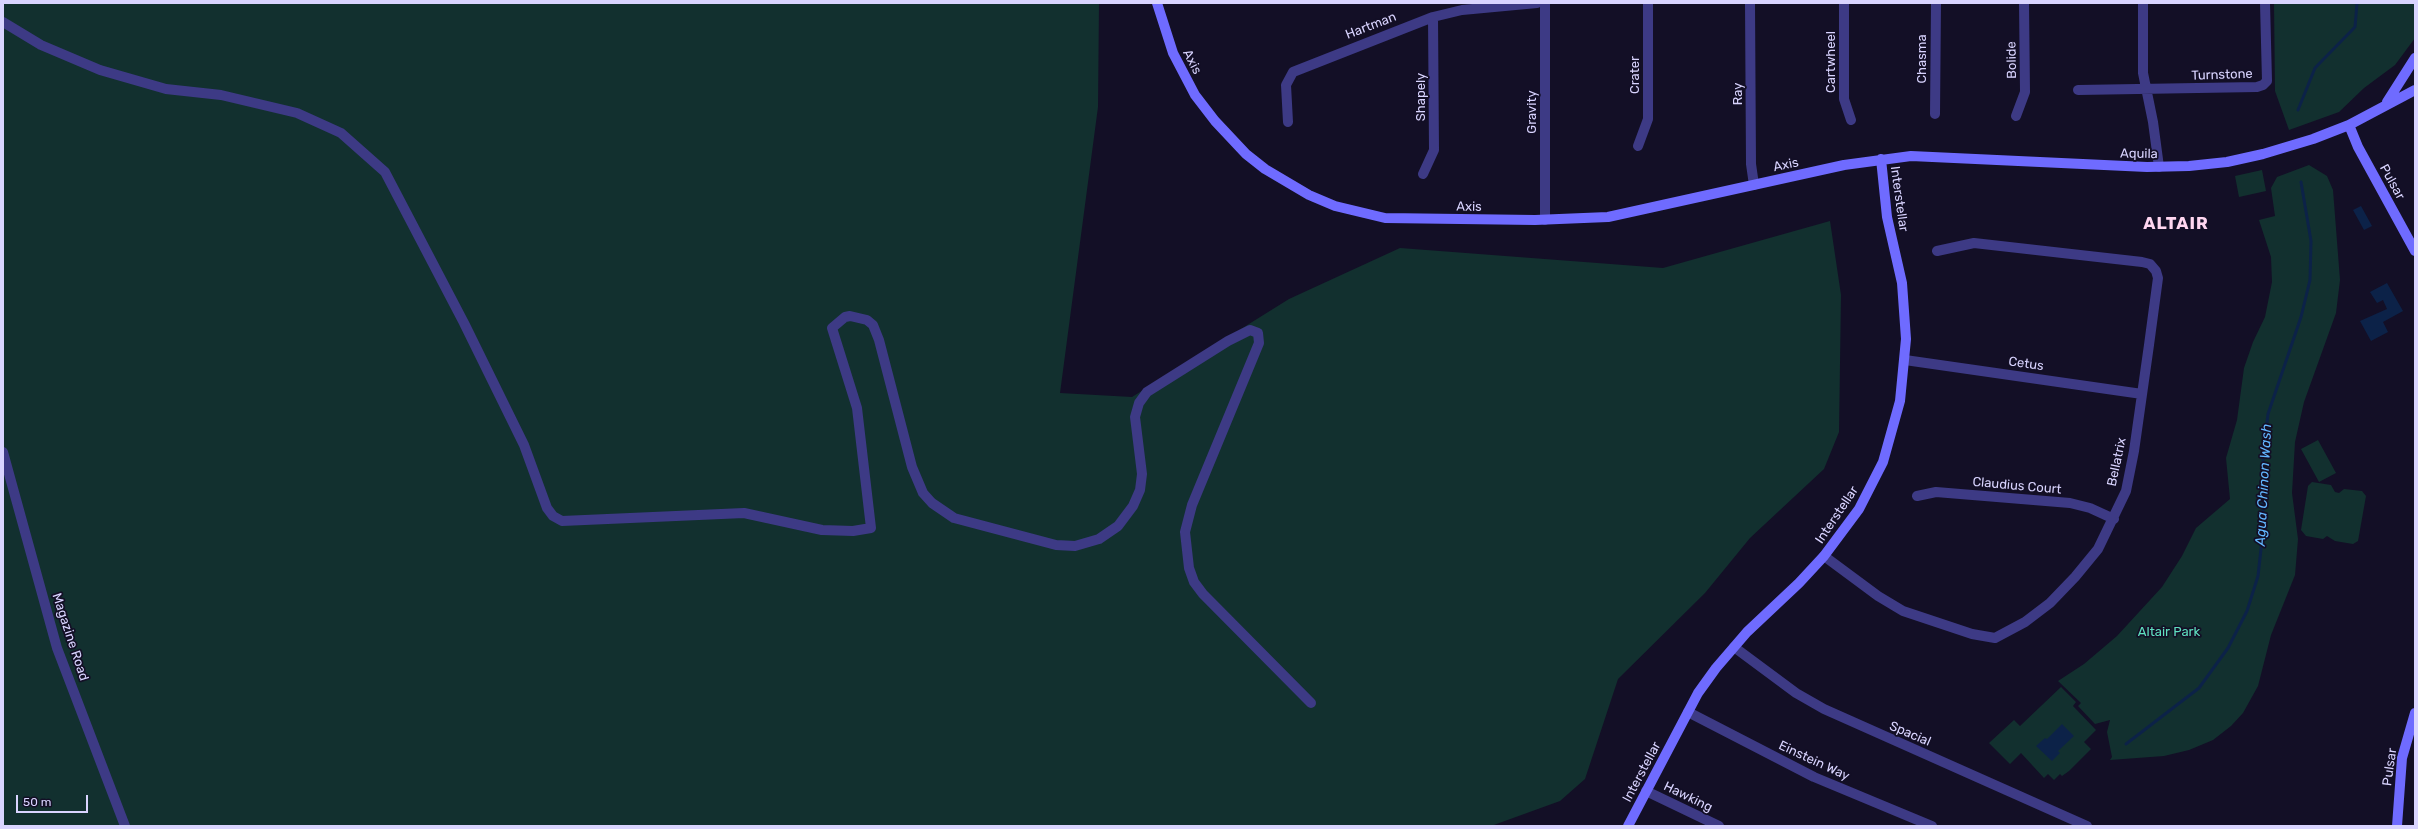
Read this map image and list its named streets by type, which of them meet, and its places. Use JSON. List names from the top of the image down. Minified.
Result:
{"streets":{"street":["Hartman","Chasma","Bolide","Axis","Cartwheel","Crater","Turnstone","Ray","Shapely","Gravity","Aquila","Pulsar","Interstellar","Cetus","Bellatrix","Claudius Court","Magazine Road","Spacial","Einstein Way","Hawking"]},"crossings":[["Hartman","Shapely"],["Axis","Ray"],["Axis","Gravity"],["Axis","Aquila"],["Axis","Interstellar"],["Aquila","Pulsar"],["Aquila","Interstellar"],["Interstellar","Cetus"],["Interstellar","Bellatrix"],["Interstellar","Spacial"],["Interstellar","Einstein Way"],["Interstellar","Hawking"],["Cetus","Bellatrix"],["Bellatrix","Claudius Court"]],"districts":["ALTAIR"],"water":["Agua Chinon Wash"],"parks":["Altair Park"],"scale_bar":"50 m"}
